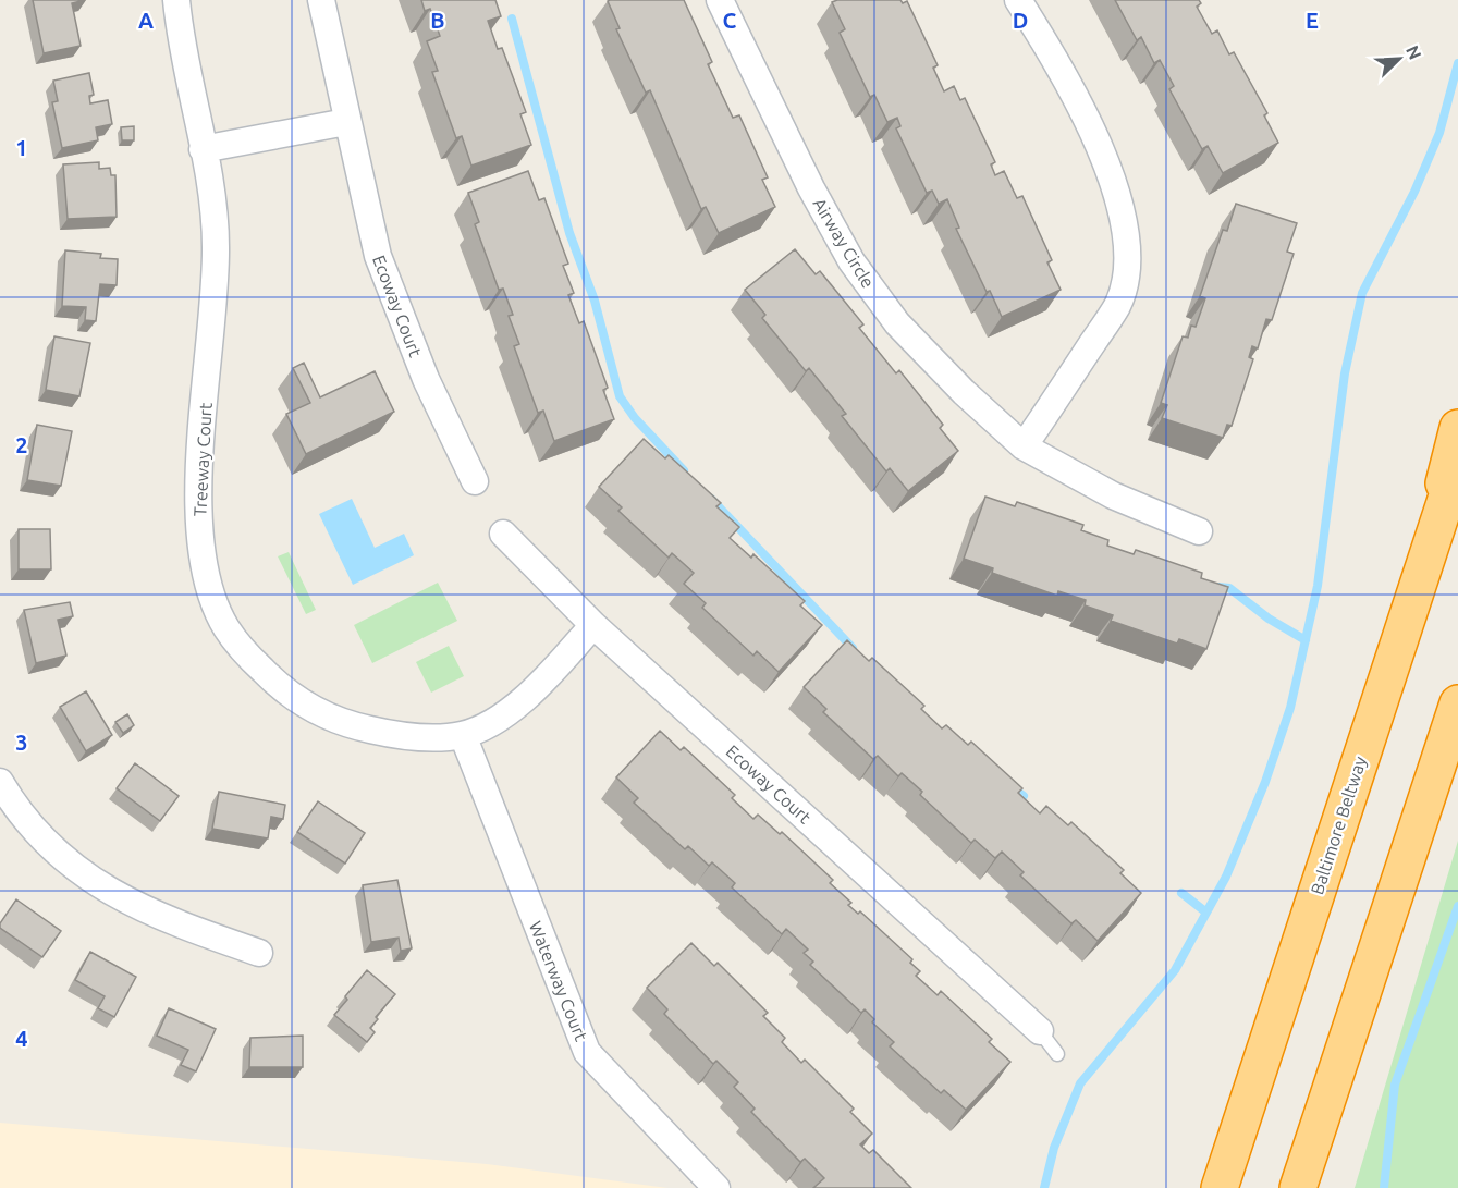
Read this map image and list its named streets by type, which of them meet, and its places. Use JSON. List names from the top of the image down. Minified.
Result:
{"streets":{"highway":["Baltimore Beltway"],"street":["Airway Circle","Ecoway Court","Treeway Court","Waterway Court"]},"crossings":[["Ecoway Court","Treeway Court"],["Treeway Court","Waterway Court"]],"north":"top right","grid":{"columns":["A","B","C","D","E"],"rows":["1","2","3","4"]}}
